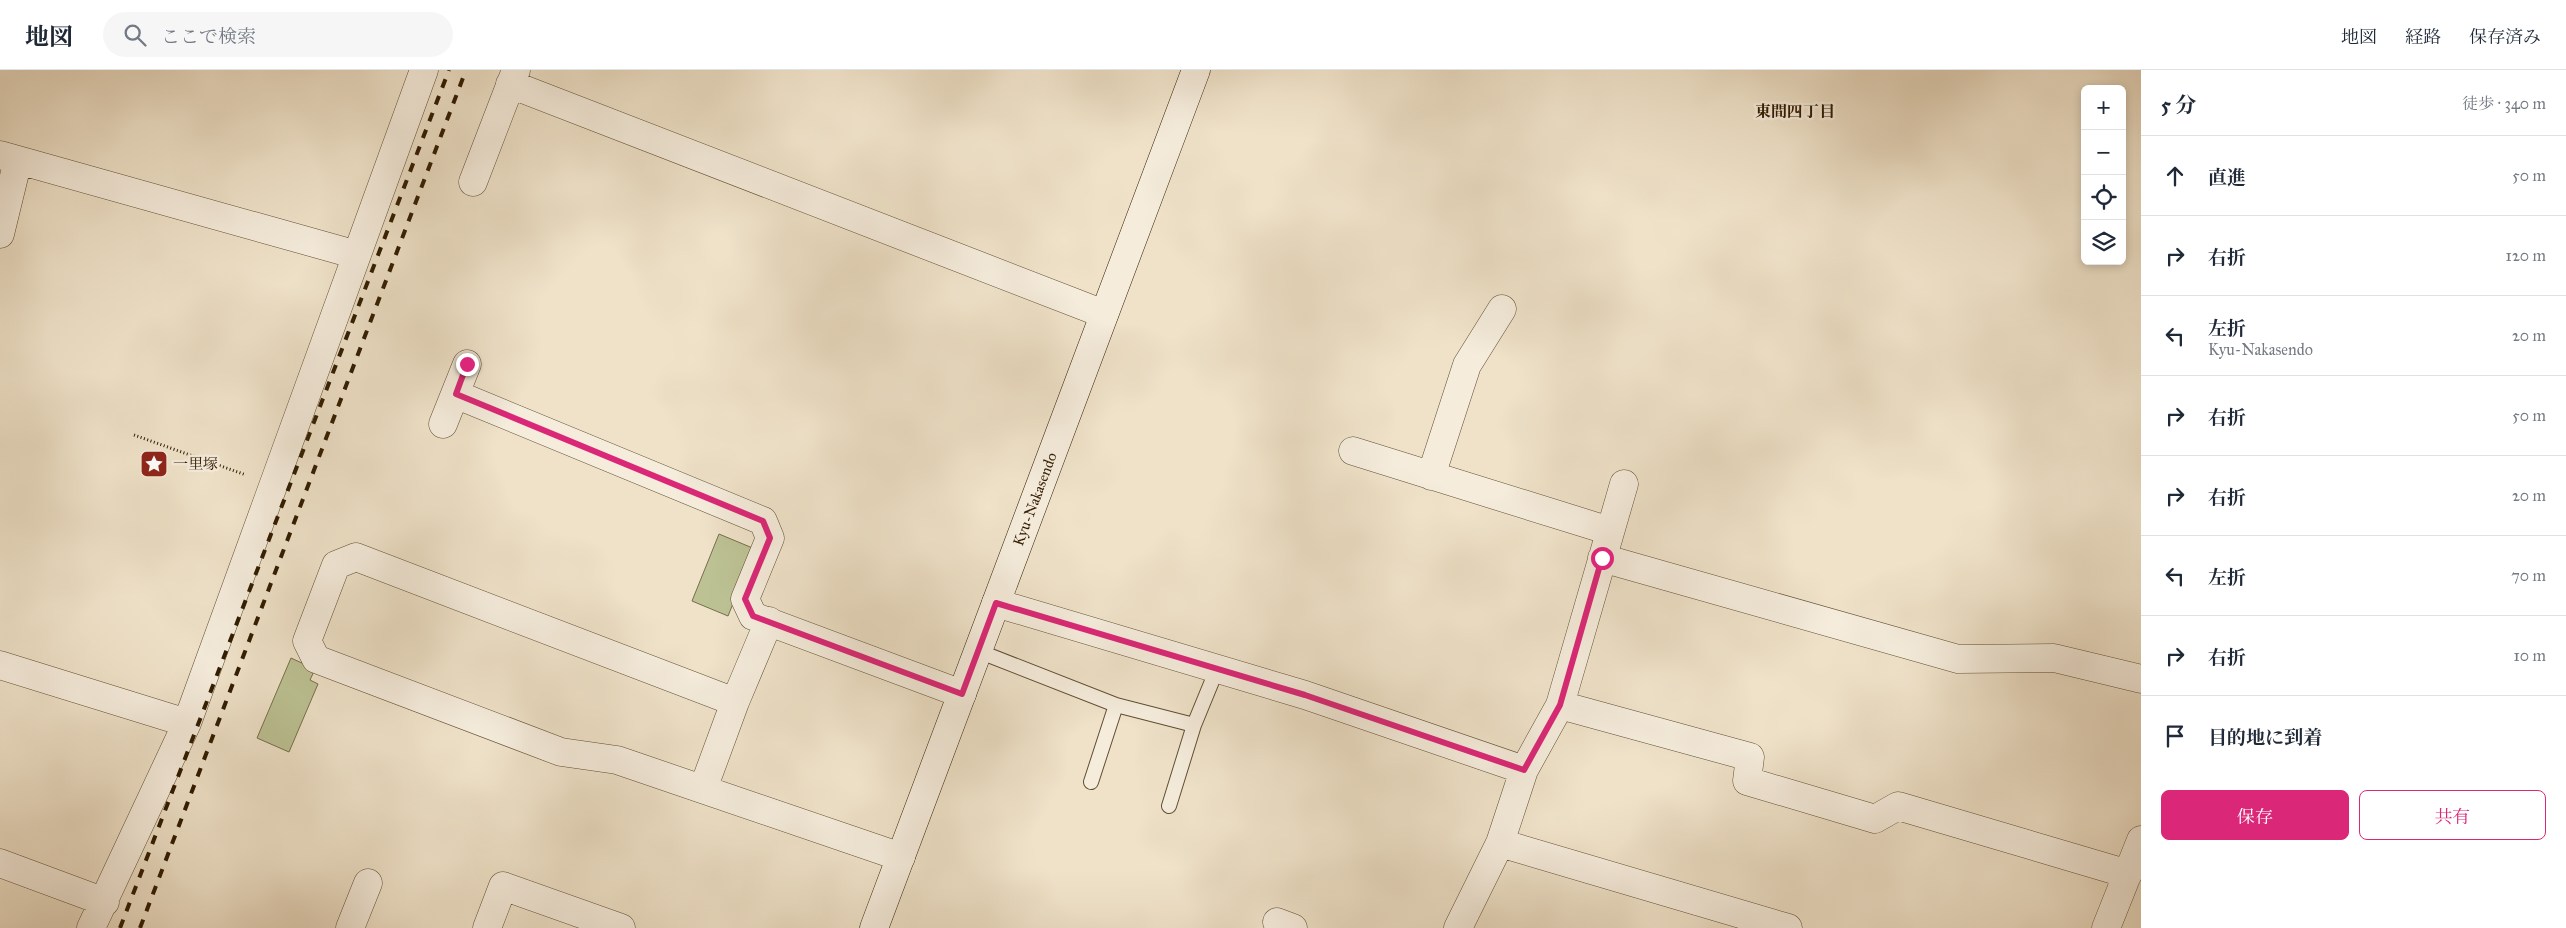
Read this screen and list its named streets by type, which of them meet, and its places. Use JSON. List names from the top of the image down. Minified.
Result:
{"streets":{"street":["Kyu-Nakasendo"]},"districts":["東間四丁目"],"places":{"place":["一里塚"]},"page":{"header":"地図","search":"ここで検索","nav":["地図","経路","保存済み"],"heading":["5 分","徒歩 · 340 m"],"map_buttons":["+","−"],"list":[["直進","50 m"],["右折","120 m"],["左折","Kyu-Nakasendo","20 m"],["右折","50 m"],["右折","20 m"],["左折","70 m"],["右折","10 m"],"目的地に到着"],"buttons":["保存","共有"]}}
